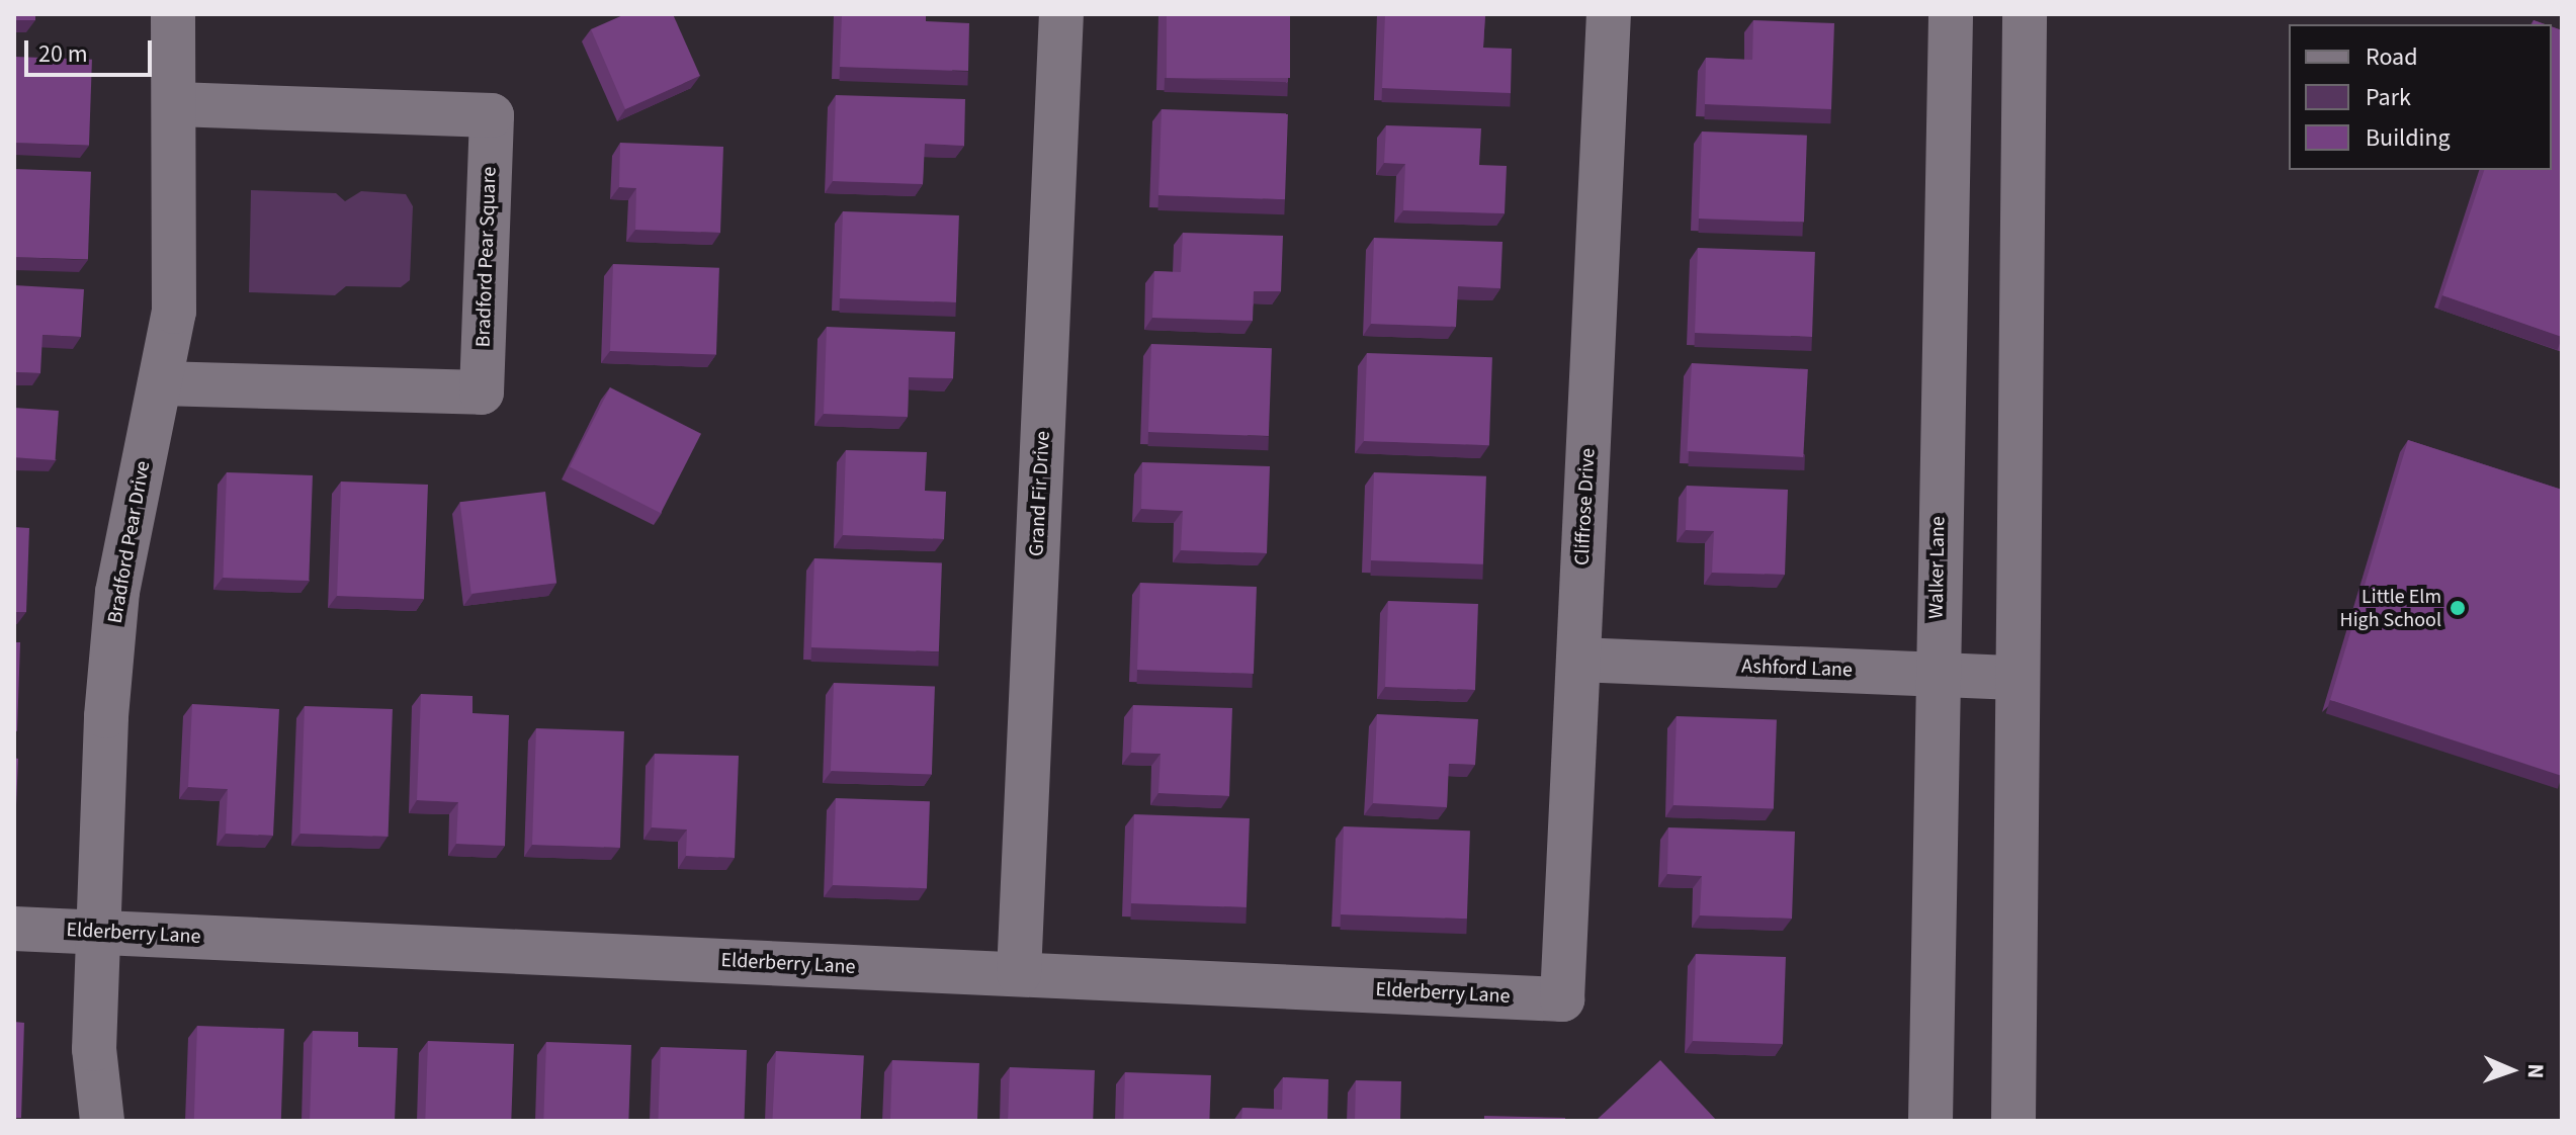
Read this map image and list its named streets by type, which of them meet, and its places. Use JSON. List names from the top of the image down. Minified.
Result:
{"streets":{"street":["Bradford Pear Square","Grand Fir Drive","Cliffrose Drive","Bradford Pear Drive","Walker Lane","Ashford Lane","Elderberry Lane"]},"crossings":[["Bradford Pear Square","Bradford Pear Drive"],["Grand Fir Drive","Elderberry Lane"],["Cliffrose Drive","Ashford Lane"],["Cliffrose Drive","Elderberry Lane"],["Bradford Pear Drive","Elderberry Lane"],["Walker Lane","Ashford Lane"]],"places":["Little Elm High School"],"legend":["Road","Park","Building"],"scale_bar":"20 m","north":"right"}
